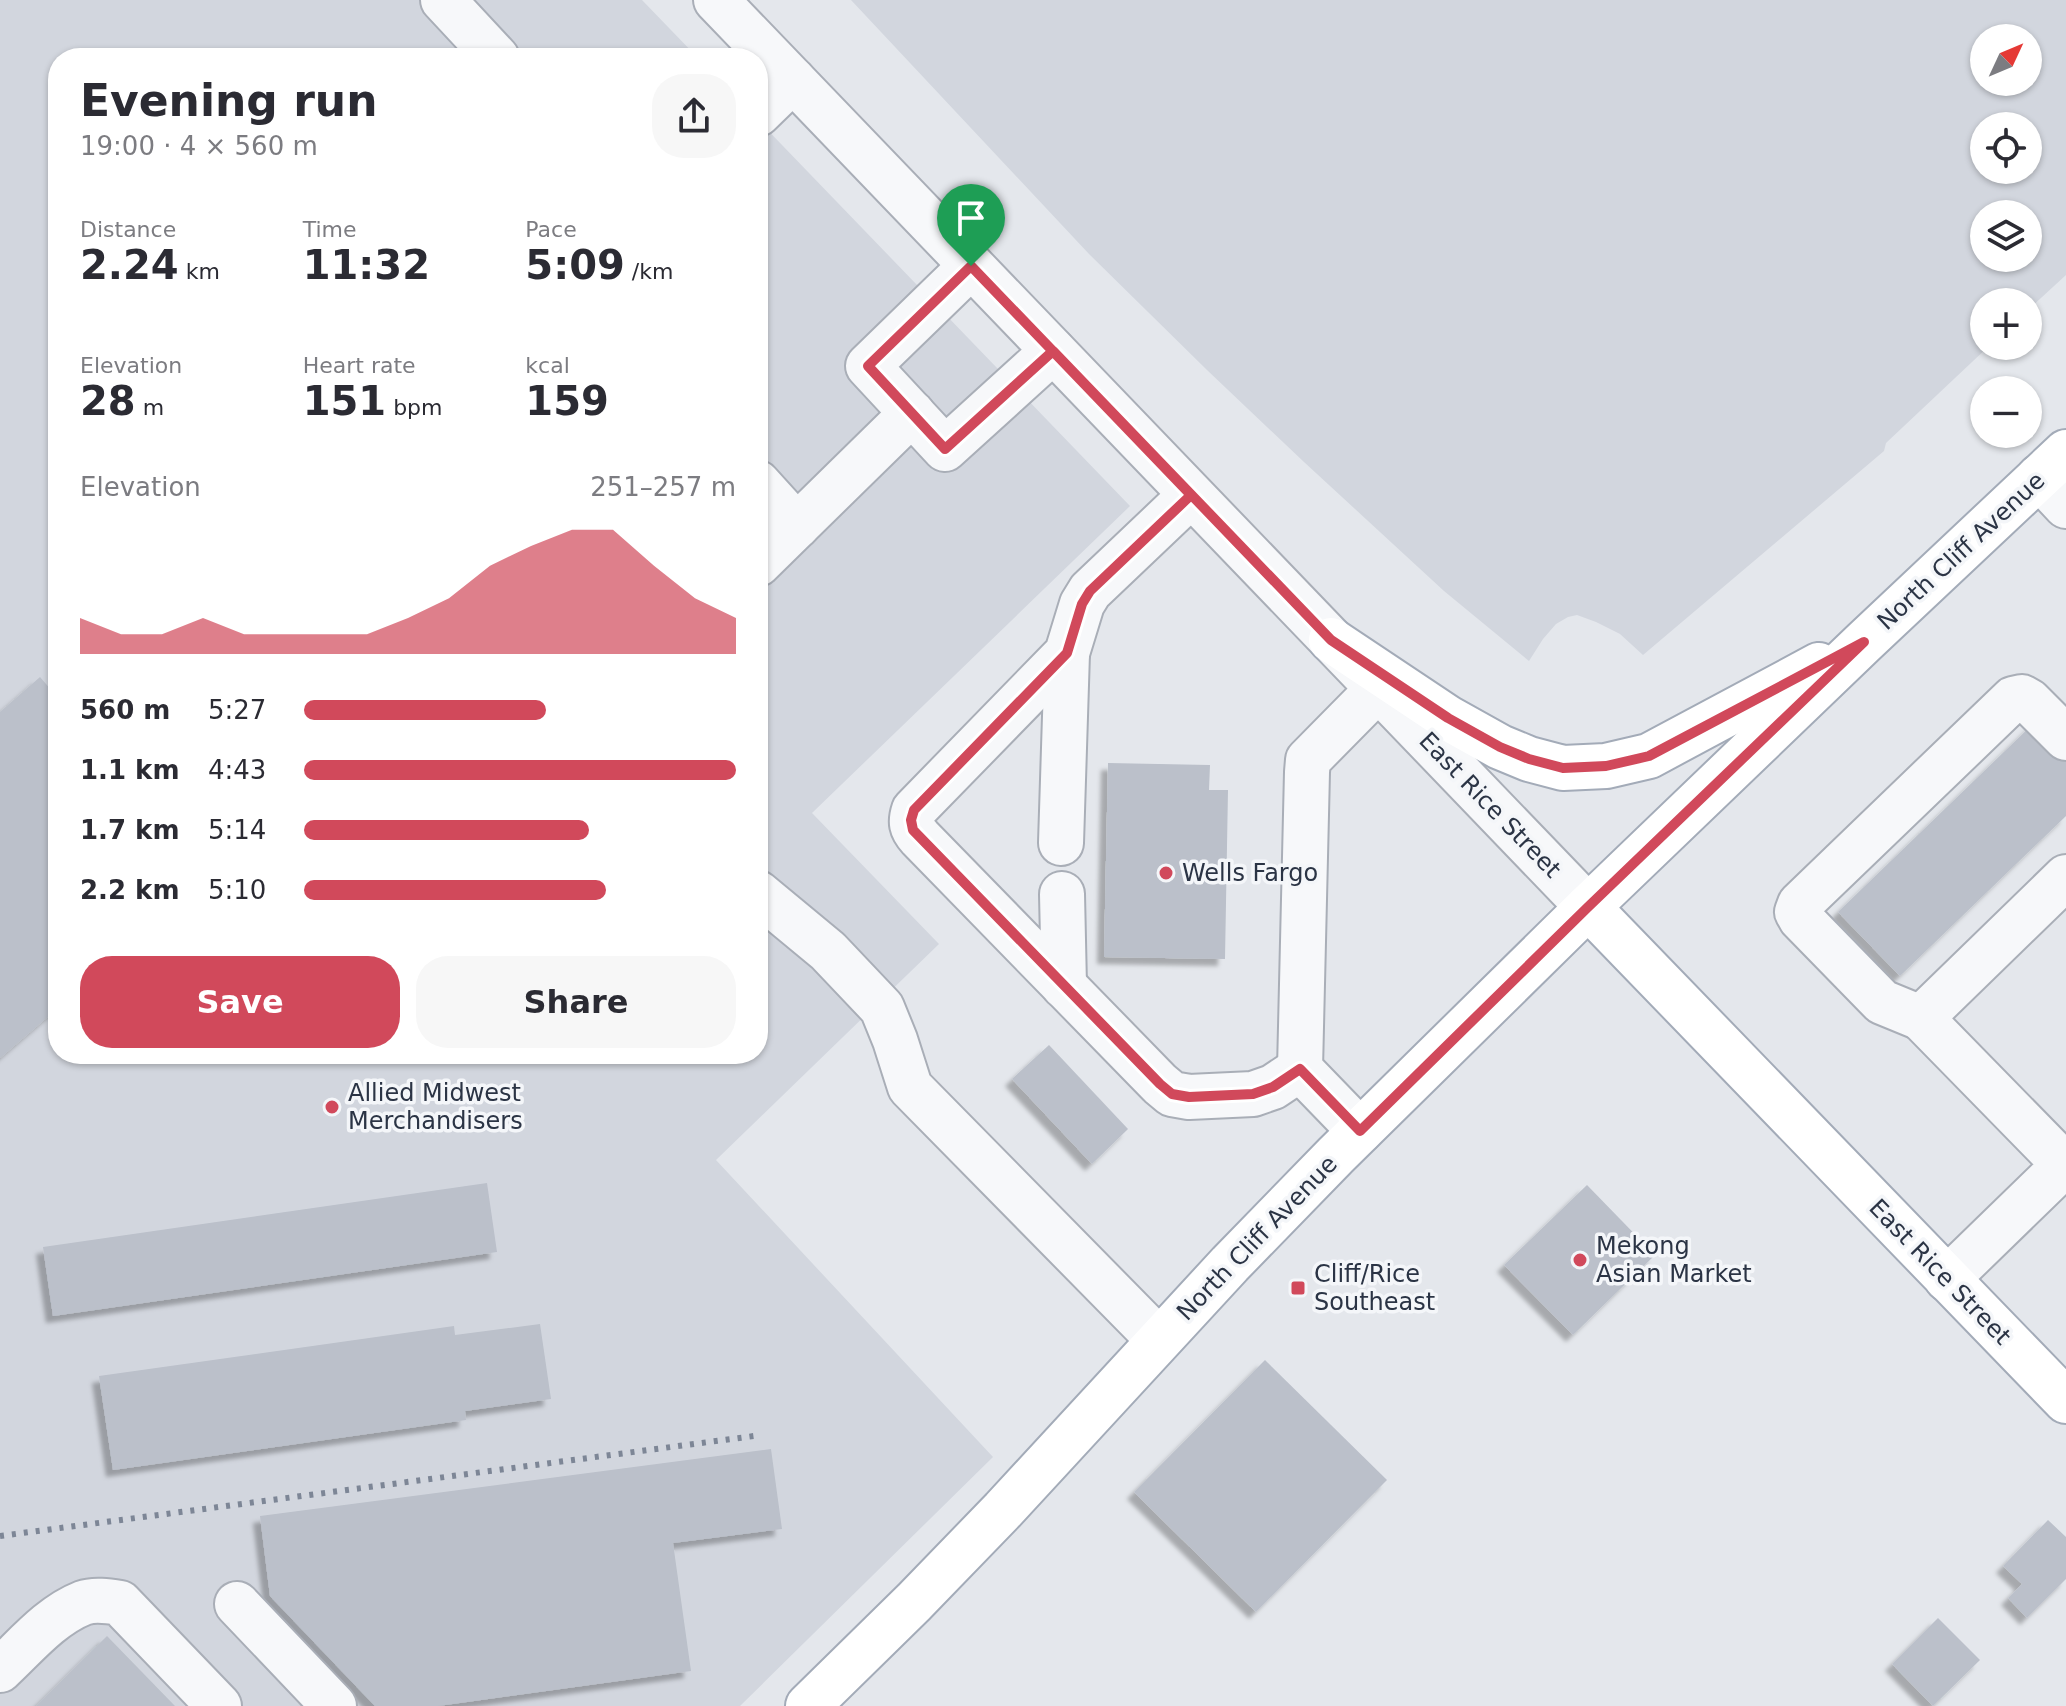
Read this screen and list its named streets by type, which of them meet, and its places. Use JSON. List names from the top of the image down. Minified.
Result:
{"streets":{"main road":["North Cliff Avenue","East Rice Street"]},"crossings":[["North Cliff Avenue","East Rice Street"]],"places":{"other":["Wells Fargo","Allied Midwest Merchandisers","Mekong Asian Market"],"transit":["Cliff/Rice Southeast"]},"north":"top right","page":{"map_buttons":["+","−"],"heading":["Evening run","19:00 · 4 × 560 m"],"stats":[["Distance","2.24 km"],["Time","11:32"],["Pace","5:09 /km"],["Elevation","28 m"],["Heart rate","151 bpm"],["kcal","159"]],"chart":["Elevation","251–257 m"],"list":[{"name":"560 m","note":"5:27"},{"name":"1.1 km","note":"4:43"},{"name":"1.7 km","note":"5:14"},{"name":"2.2 km","note":"5:10"}],"buttons":["Save","Share"]}}
